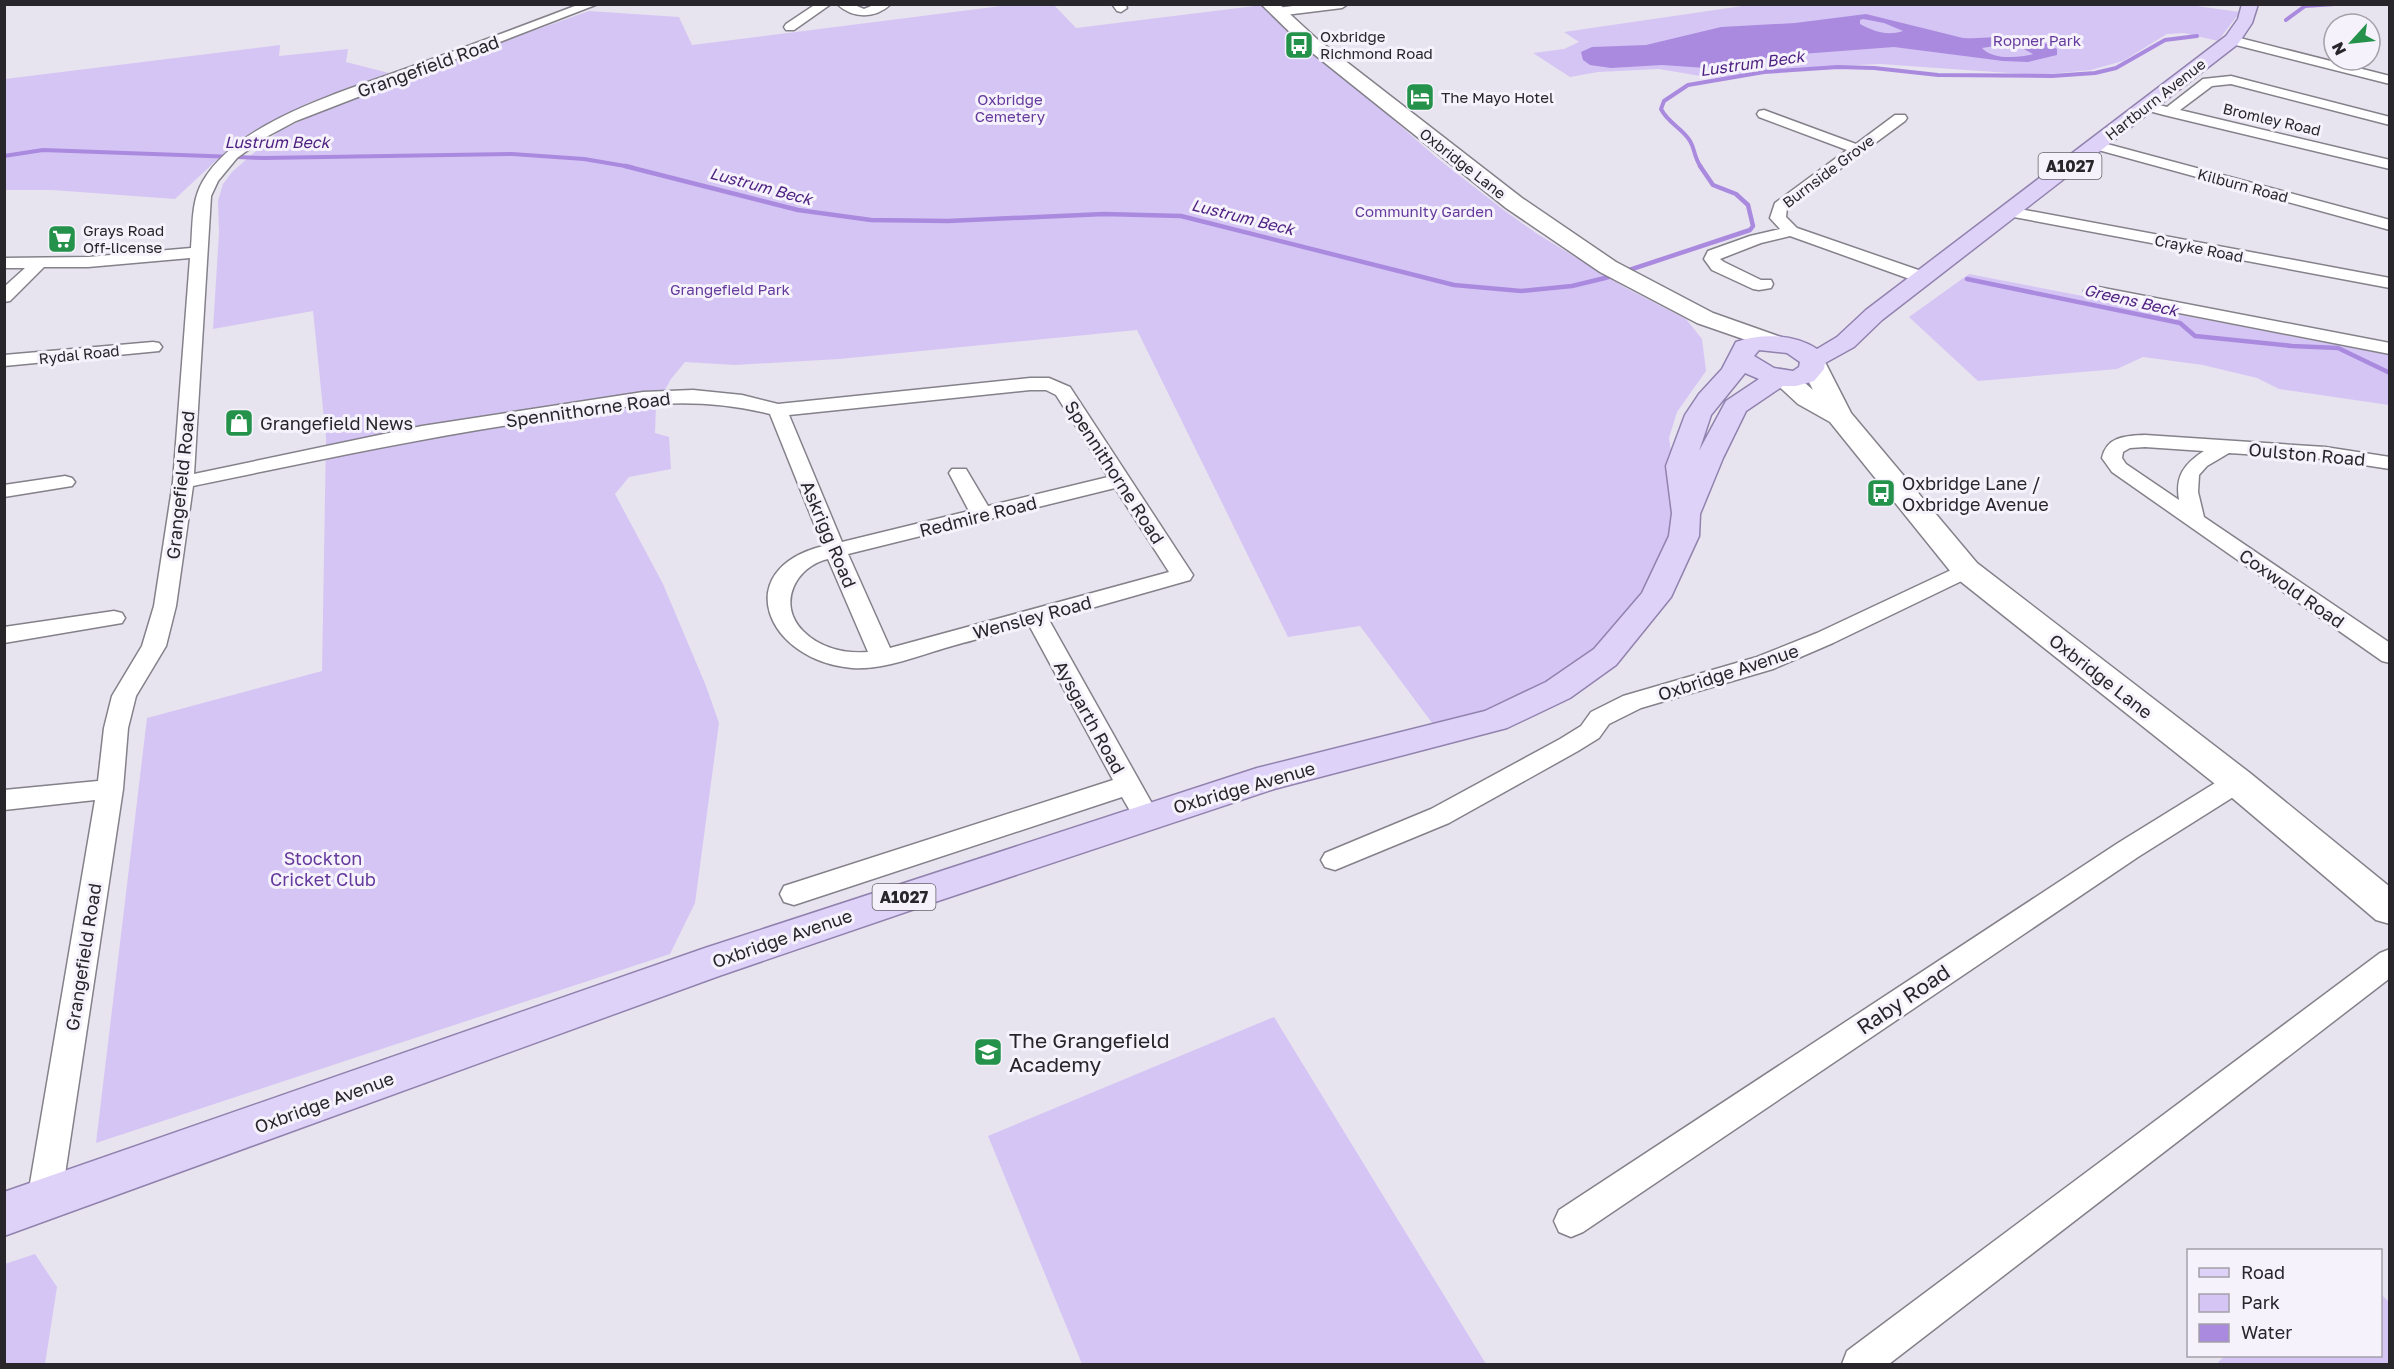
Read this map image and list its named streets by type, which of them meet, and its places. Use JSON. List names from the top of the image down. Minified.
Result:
{"streets":{"main road":["Hartburn Avenue","A1027","Oxbridge Avenue"],"street":["Grangefield Road","Bromley Road","Oxbridge Lane","Burnside Grove","Kilburn Road","Crayke Road","Rydal Road","Spennithorne Road","Oulston Road","Redmire Road","Askrigg Road","Coxwold Road","Wensley Road","Aysgarth Road","Raby Road"]},"crossings":[["Grangefield Road","Spennithorne Road"],["Grangefield Road","Oxbridge Avenue"],["Hartburn Avenue","Bromley Road"],["Hartburn Avenue","Oxbridge Lane"],["Hartburn Avenue","A1027"],["Hartburn Avenue","Burnside Grove"],["Hartburn Avenue","Kilburn Road"],["Hartburn Avenue","Crayke Road"],["Oxbridge Lane","A1027"],["Oxbridge Lane","Oxbridge Avenue"],["Oxbridge Lane","Raby Road"],["A1027","Oxbridge Avenue"],["Spennithorne Road","Redmire Road"],["Spennithorne Road","Askrigg Road"],["Spennithorne Road","Wensley Road"],["Oulston Road","Coxwold Road"],["Redmire Road","Askrigg Road"],["Askrigg Road","Wensley Road"],["Wensley Road","Aysgarth Road"],["Oxbridge Avenue","Aysgarth Road"]],"water":["Lustrum Beck","Greens Beck"],"parks":["Ropner Park","Oxbridge Cemetery","Community Garden","Grangefield Park","Stockton Cricket Club"],"places":{"bus stop":["Oxbridge Richmond Road","Oxbridge Lane / Oxbridge Avenue"],"hotel":["The Mayo Hotel"],"supermarket":["Grays Road Off-license"],"shop":["Grangefield News"],"school or university":["The Grangefield Academy"]},"legend":["Road","Park","Water"],"north":"bottom left"}
